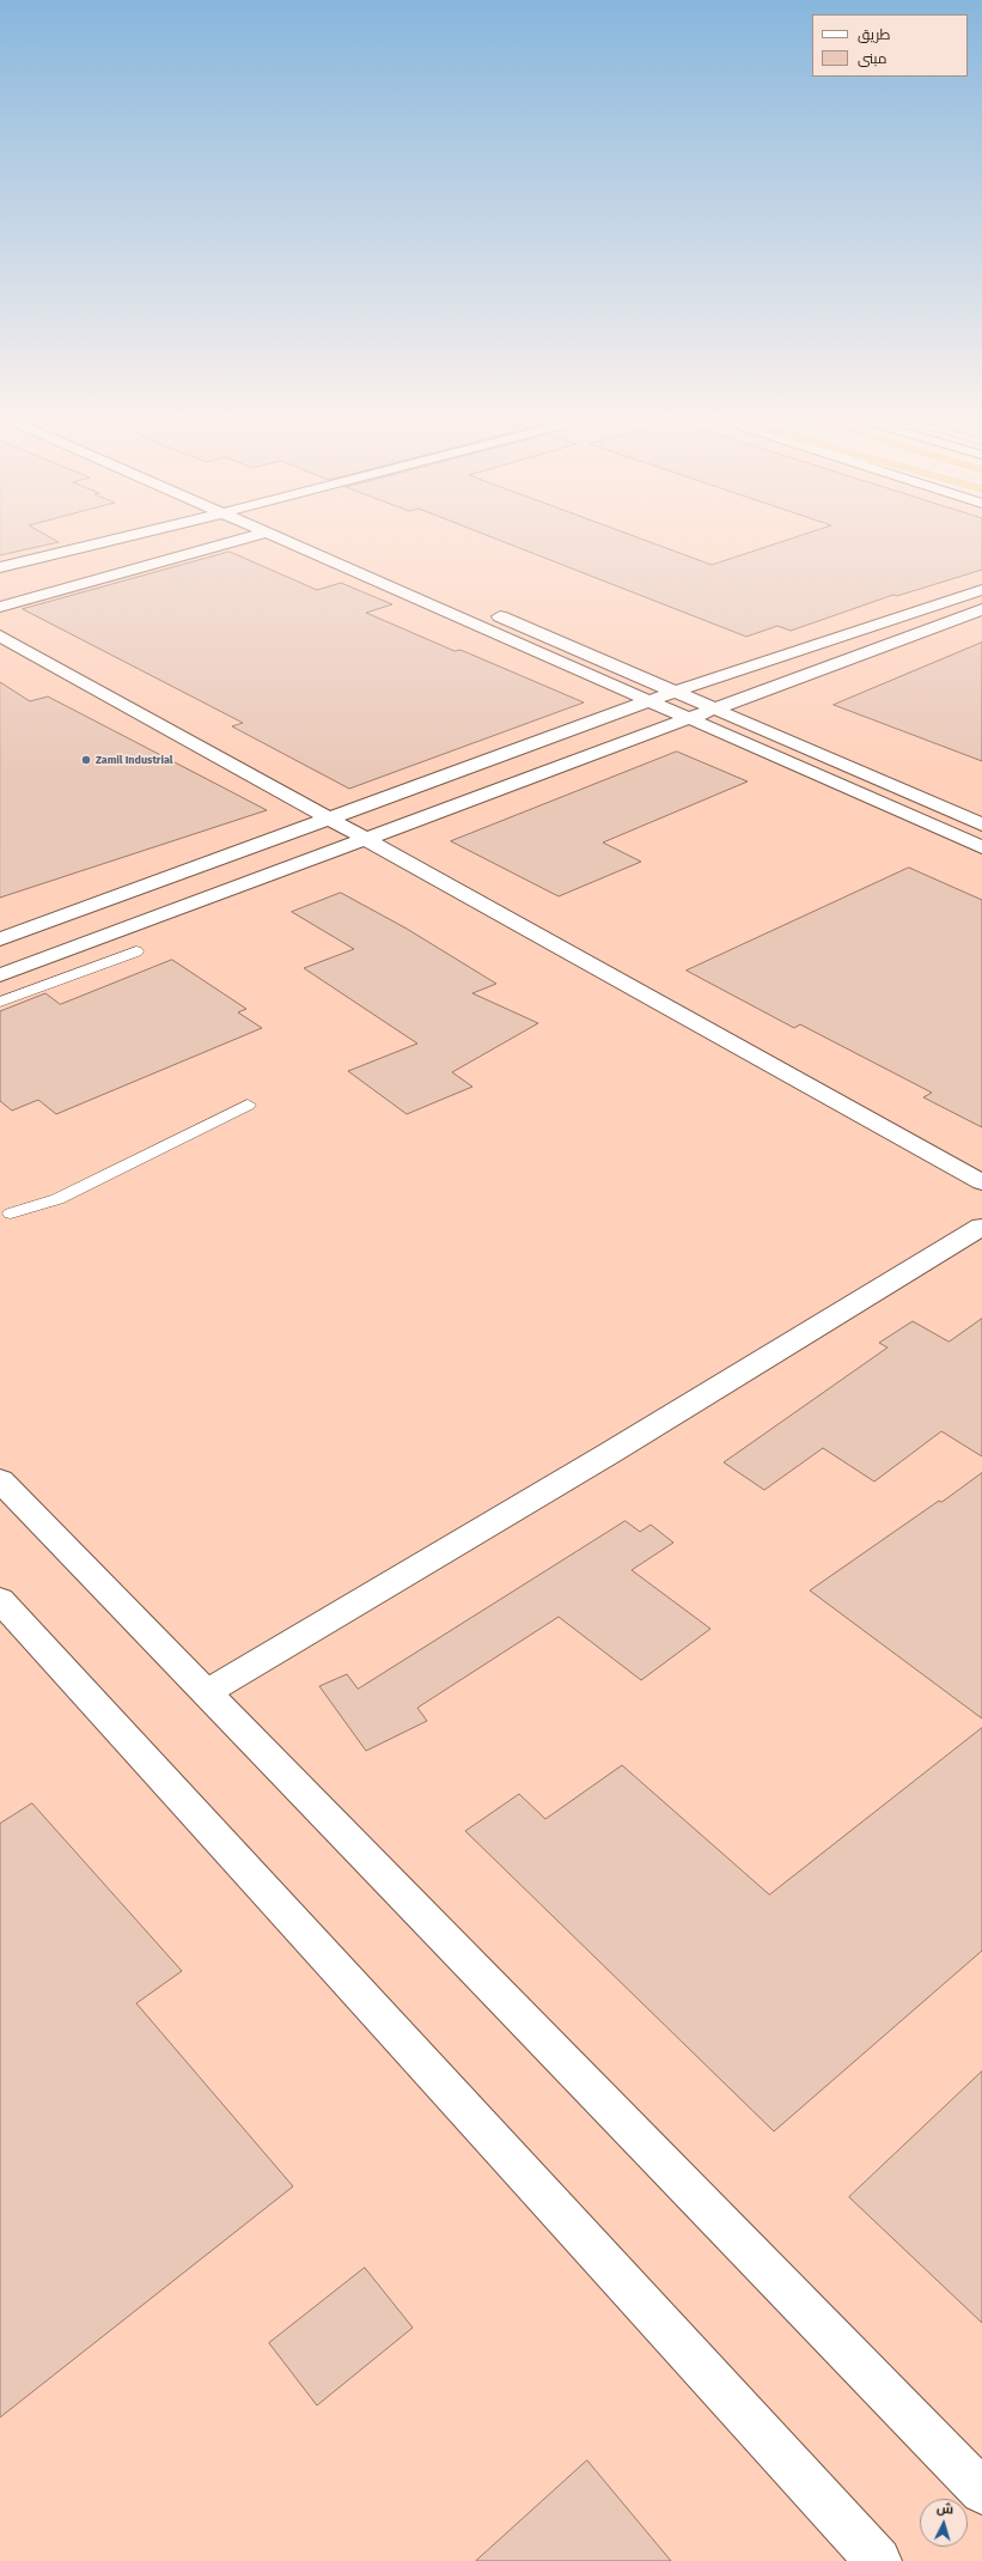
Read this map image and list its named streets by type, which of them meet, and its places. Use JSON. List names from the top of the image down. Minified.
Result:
{"places":["Zamil Industrial"],"legend":["طريق","مبنى"],"north":"top"}
